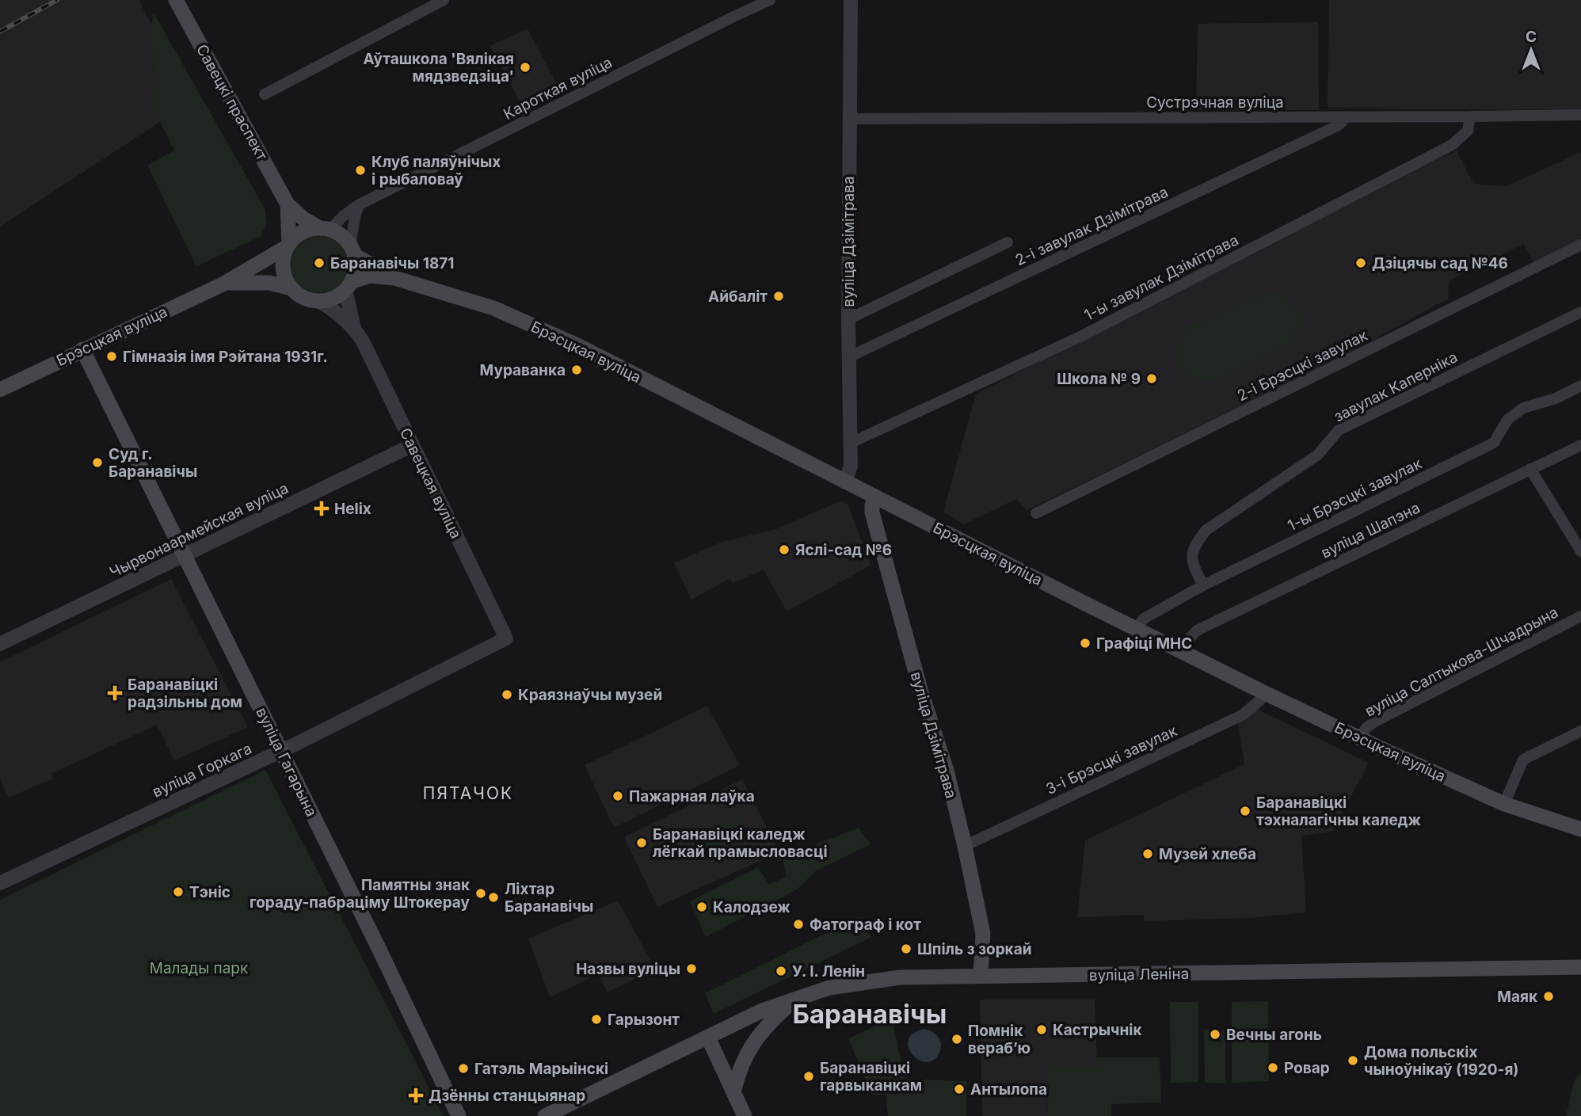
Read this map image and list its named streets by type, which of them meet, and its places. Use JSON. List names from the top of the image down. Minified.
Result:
{"streets":{"main road":["Савецкі праспект","вуліца Дзімітрава","Брэсцкая вуліца","вуліца Гагарына","вуліца Леніна"],"street":["Кароткая вуліца","Сустрэчная вуліца","2-і завулак Дзімітрава","1-ы завулак Дзімітрава","2-і Брэсцкі завулак","завулак Каперніка","Савецкая вуліца","1-ы Брэсцкі завулак","Чырвонаармейская вуліца","вуліца Шапэна","вуліца Салтыкова-Шчадрына","3-і Брэсцкі завулак","вуліца Горкага"]},"crossings":[["Кароткая вуліца","Савецкі праспект"],["Кароткая вуліца","Брэсцкая вуліца"],["Кароткая вуліца","Савецкая вуліца"],["Савецкі праспект","Брэсцкая вуліца"],["Савецкі праспект","Савецкая вуліца"],["Сустрэчная вуліца","2-і завулак Дзімітрава"],["Сустрэчная вуліца","вуліца Дзімітрава"],["Сустрэчная вуліца","1-ы завулак Дзімітрава"],["2-і завулак Дзімітрава","вуліца Дзімітрава"],["вуліца Дзімітрава","1-ы завулак Дзімітрава"],["вуліца Дзімітрава","Брэсцкая вуліца"],["вуліца Дзімітрава","3-і Брэсцкі завулак"],["вуліца Дзімітрава","вуліца Леніна"],["Брэсцкая вуліца","Савецкая вуліца"],["Брэсцкая вуліца","1-ы Брэсцкі завулак"],["Брэсцкая вуліца","вуліца Шапэна"],["Брэсцкая вуліца","вуліца Салтыкова-Шчадрына"],["Брэсцкая вуліца","3-і Брэсцкі завулак"],["Брэсцкая вуліца","вуліца Гагарына"],["завулак Каперніка","1-ы Брэсцкі завулак"],["Савецкая вуліца","Чырвонаармейская вуліца"],["Савецкая вуліца","вуліца Горкага"],["Чырвонаармейская вуліца","вуліца Гагарына"],["вуліца Гагарына","вуліца Горкага"]],"districts":["ПЯТАЧОК","Баранавічы"],"parks":["Малады парк"],"places":{"other":["Аўташкола 'Вялікая мядзведзіца'","Клуб паляўнічых і рыбаловаў","Баранавічы 1871","Дзіцячы сад №46","Айбаліт","Гімназія імя Рэйтана 1931г.","Мураванка","Школа № 9","Суд г. Баранавічы","Яслі-сад №6","Графіці МНС","Краязнаўчы музей","Пажарная лаўка","Баранавіцкі тэхналагічны каледж","Баранавіцкі каледж лёгкай прамысловасці","Музей хлеба","Тэніс","Памятны знак гораду-пабраціму Штокерау","Ліхтар Баранавічы","Калодзеж","Фатограф і кот","Шпіль з зоркай","Назвы вуліцы","У. І. Ленін","Маяк","Гарызонт","Кастрычнік","Вечны агонь","Помнік верабʼю","Дома польскіх чыноўнікаў (1920-я)","Ровар","Гатэль Марыінскі","Баранавіцкі гарвыканкам","Антылопа"],"health":["Helix","Баранавіцкі радзільны дом","Дзённы станцыянар"]},"north":"top"}
